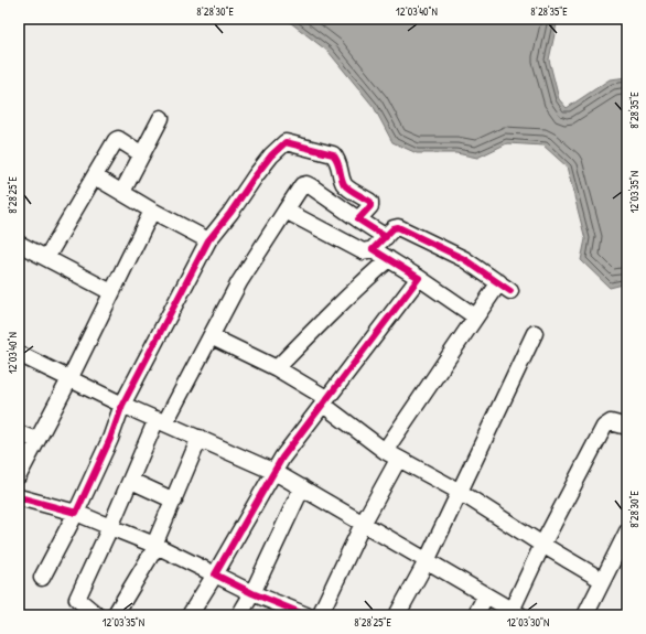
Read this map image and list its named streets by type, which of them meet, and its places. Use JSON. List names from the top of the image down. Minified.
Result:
{"coordinates":["8°28'30\"E","12°03'40\"N","8°28'35\"E","12°03'35\"N","8°28'25\"E","12°03'30\"N"]}
